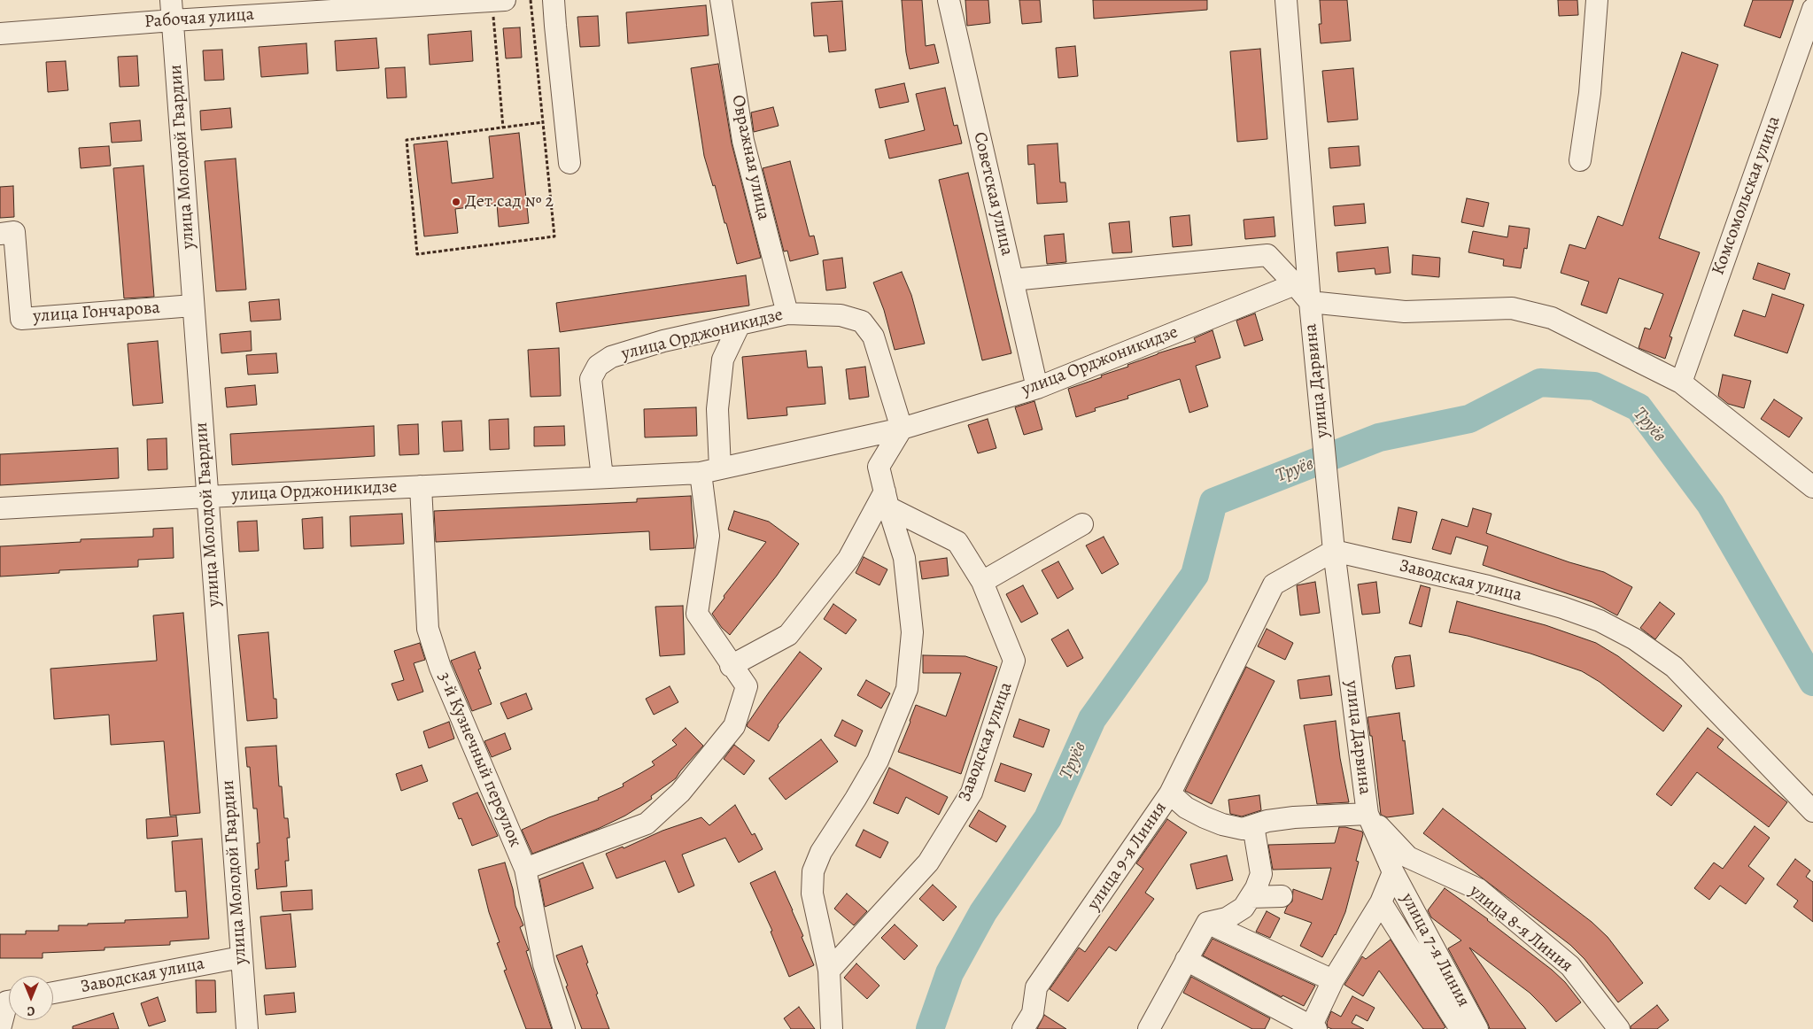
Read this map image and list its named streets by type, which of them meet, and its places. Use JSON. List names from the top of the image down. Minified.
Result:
{"streets":{"street":["Рабочая улица","улица Молодой Гвардии","Овражная улица","Советская улица","Комсомольская улица","улица Гончарова","улица Орджоникидзе","улица Дарвина","Заводская улица","3-й Кузнечный переулок","улица 9-я Линия","улица 8-я Линия","улица 7-я Линия"]},"crossings":[["Рабочая улица","улица Молодой Гвардии"],["улица Молодой Гвардии","улица Гончарова"],["улица Молодой Гвардии","улица Орджоникидзе"],["улица Молодой Гвардии","Заводская улица"],["Овражная улица","улица Орджоникидзе"],["Советская улица","улица Орджоникидзе"],["улица Орджоникидзе","3-й Кузнечный переулок"],["улица Дарвина","Заводская улица"],["улица Дарвина","улица 9-я Линия"],["улица Дарвина","улица 8-я Линия"],["улица Дарвина","улица 7-я Линия"],["улица 9-я Линия","улица 8-я Линия"]],"water":["Труёв"],"places":["Дет.сад № 2"],"north":"bottom"}
